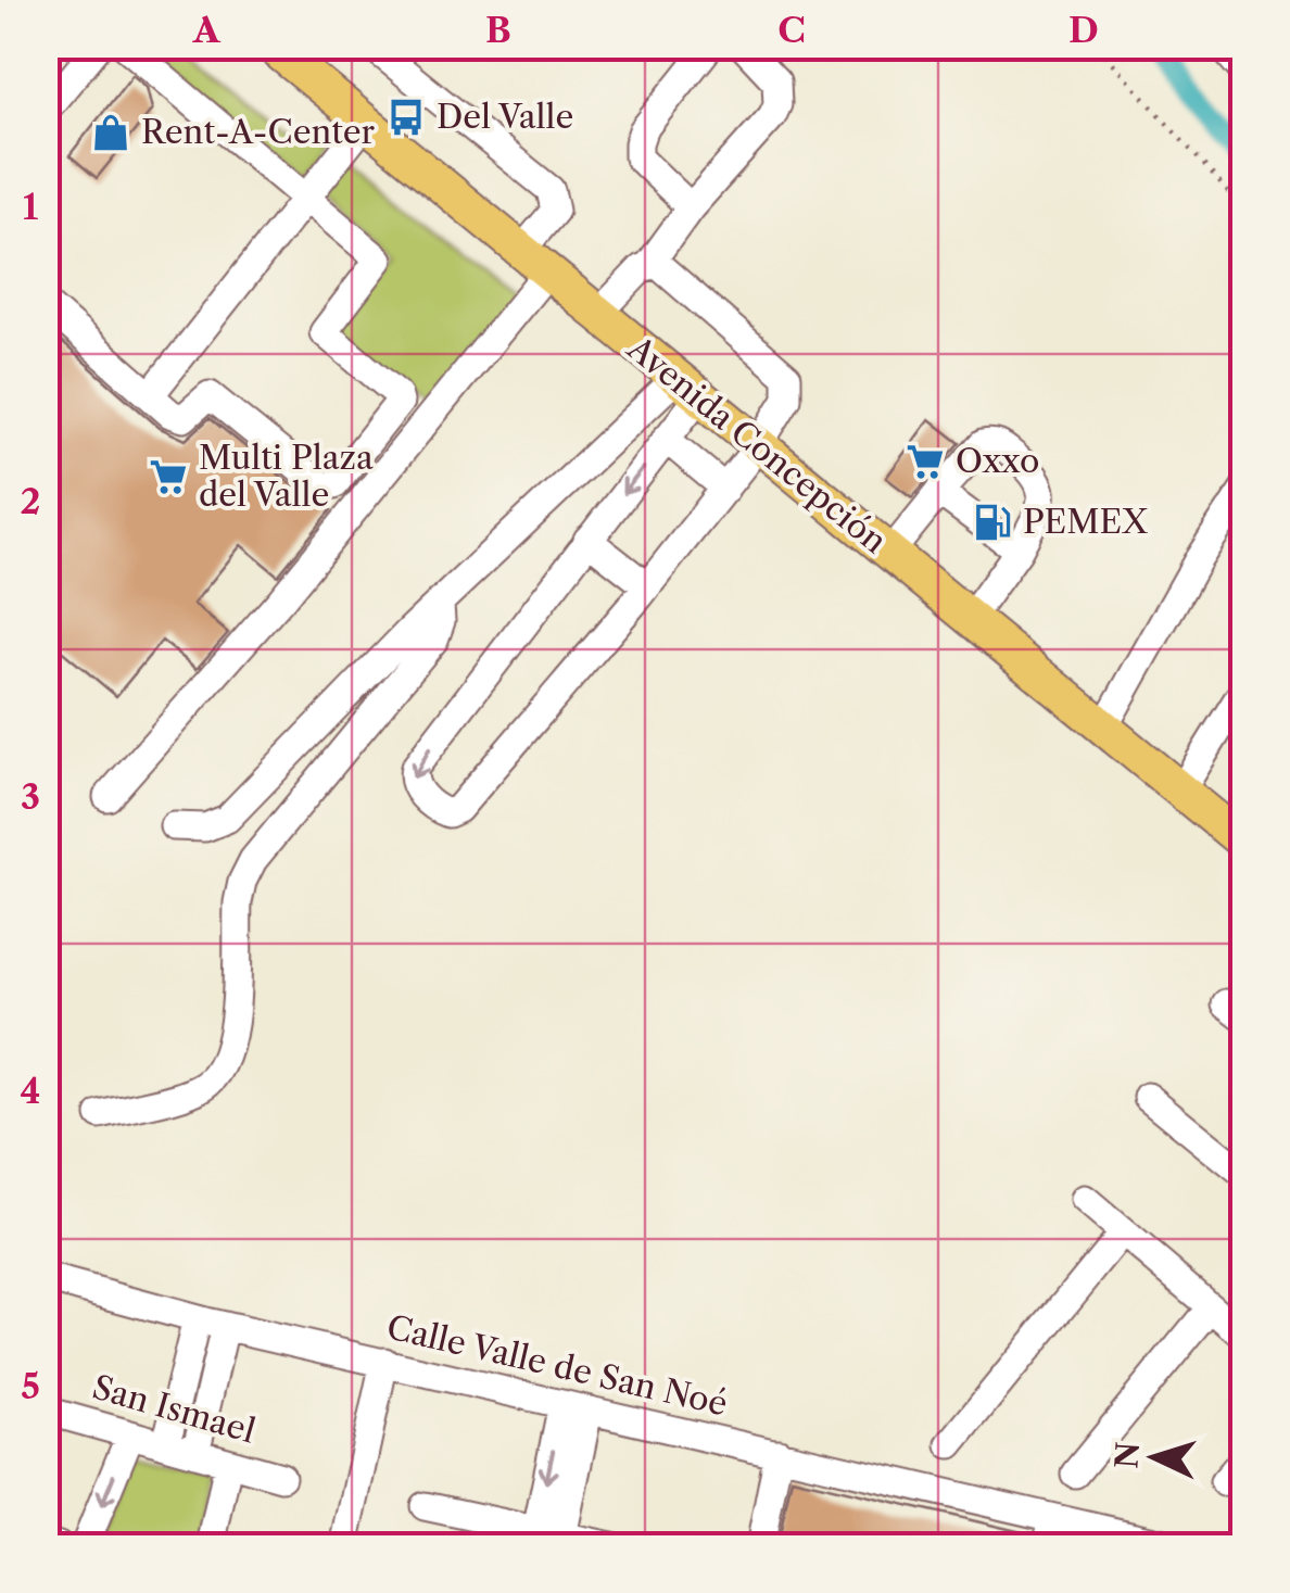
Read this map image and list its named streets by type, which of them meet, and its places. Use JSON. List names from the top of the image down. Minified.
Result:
{"streets":{"main road":["Avenida Concepción"],"street":["Calle Valle de San Noé","San Ismael"]},"places":{"bus stop":["Del Valle"],"shop":["Rent-A-Center"],"supermarket":["Oxxo","Multi Plaza del Valle"],"fuel station":["PEMEX"]},"north":"left","grid":{"columns":["A","B","C","D"],"rows":["1","2","3","4","5"]}}
